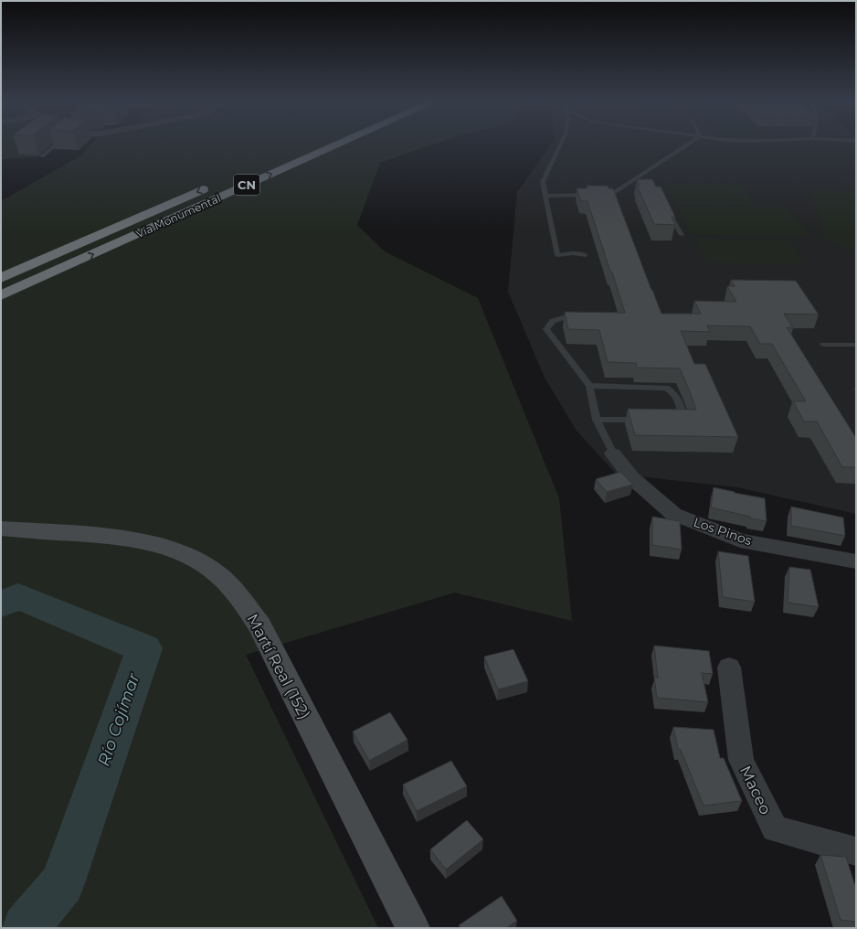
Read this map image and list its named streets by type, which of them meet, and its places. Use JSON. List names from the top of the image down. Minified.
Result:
{"streets":{"highway":["CN","Vía Monumental"],"main road":["Martí Real (152)"],"street":["Los Pinos","Maceo"]},"water":["Río Cojímar"]}
